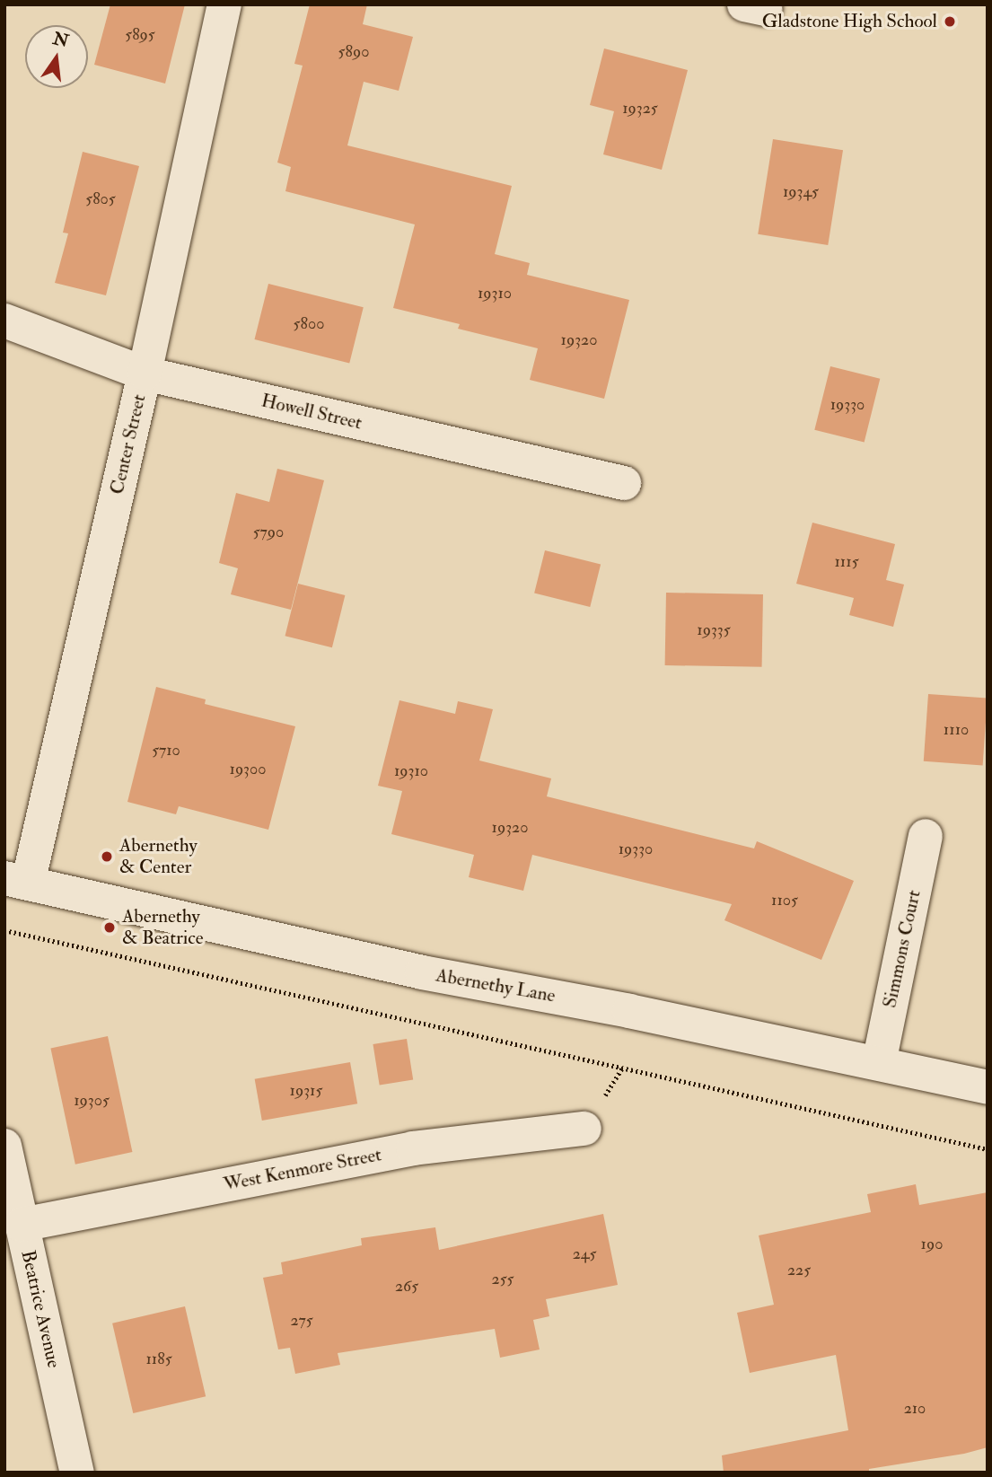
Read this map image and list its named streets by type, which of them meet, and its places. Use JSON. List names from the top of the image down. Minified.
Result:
{"streets":{"street":["Howell Street","Center Street","Simmons Court","Abernethy Lane","West Kenmore Street","Beatrice Avenue"]},"crossings":[["Howell Street","Center Street"],["Center Street","Abernethy Lane"],["Simmons Court","Abernethy Lane"],["West Kenmore Street","Beatrice Avenue"]],"places":["Gladstone High School","Abernethy & Center","Abernethy & Beatrice"],"house_numbers":["5895","5890","19325","19345","5805","19310","5800","19320","19330","5790","1115","19335","1110","5710","19300","19310","19320","19330","1105","19315","19305","190","245","225","255","265","275","1185","210"],"north":"top"}
